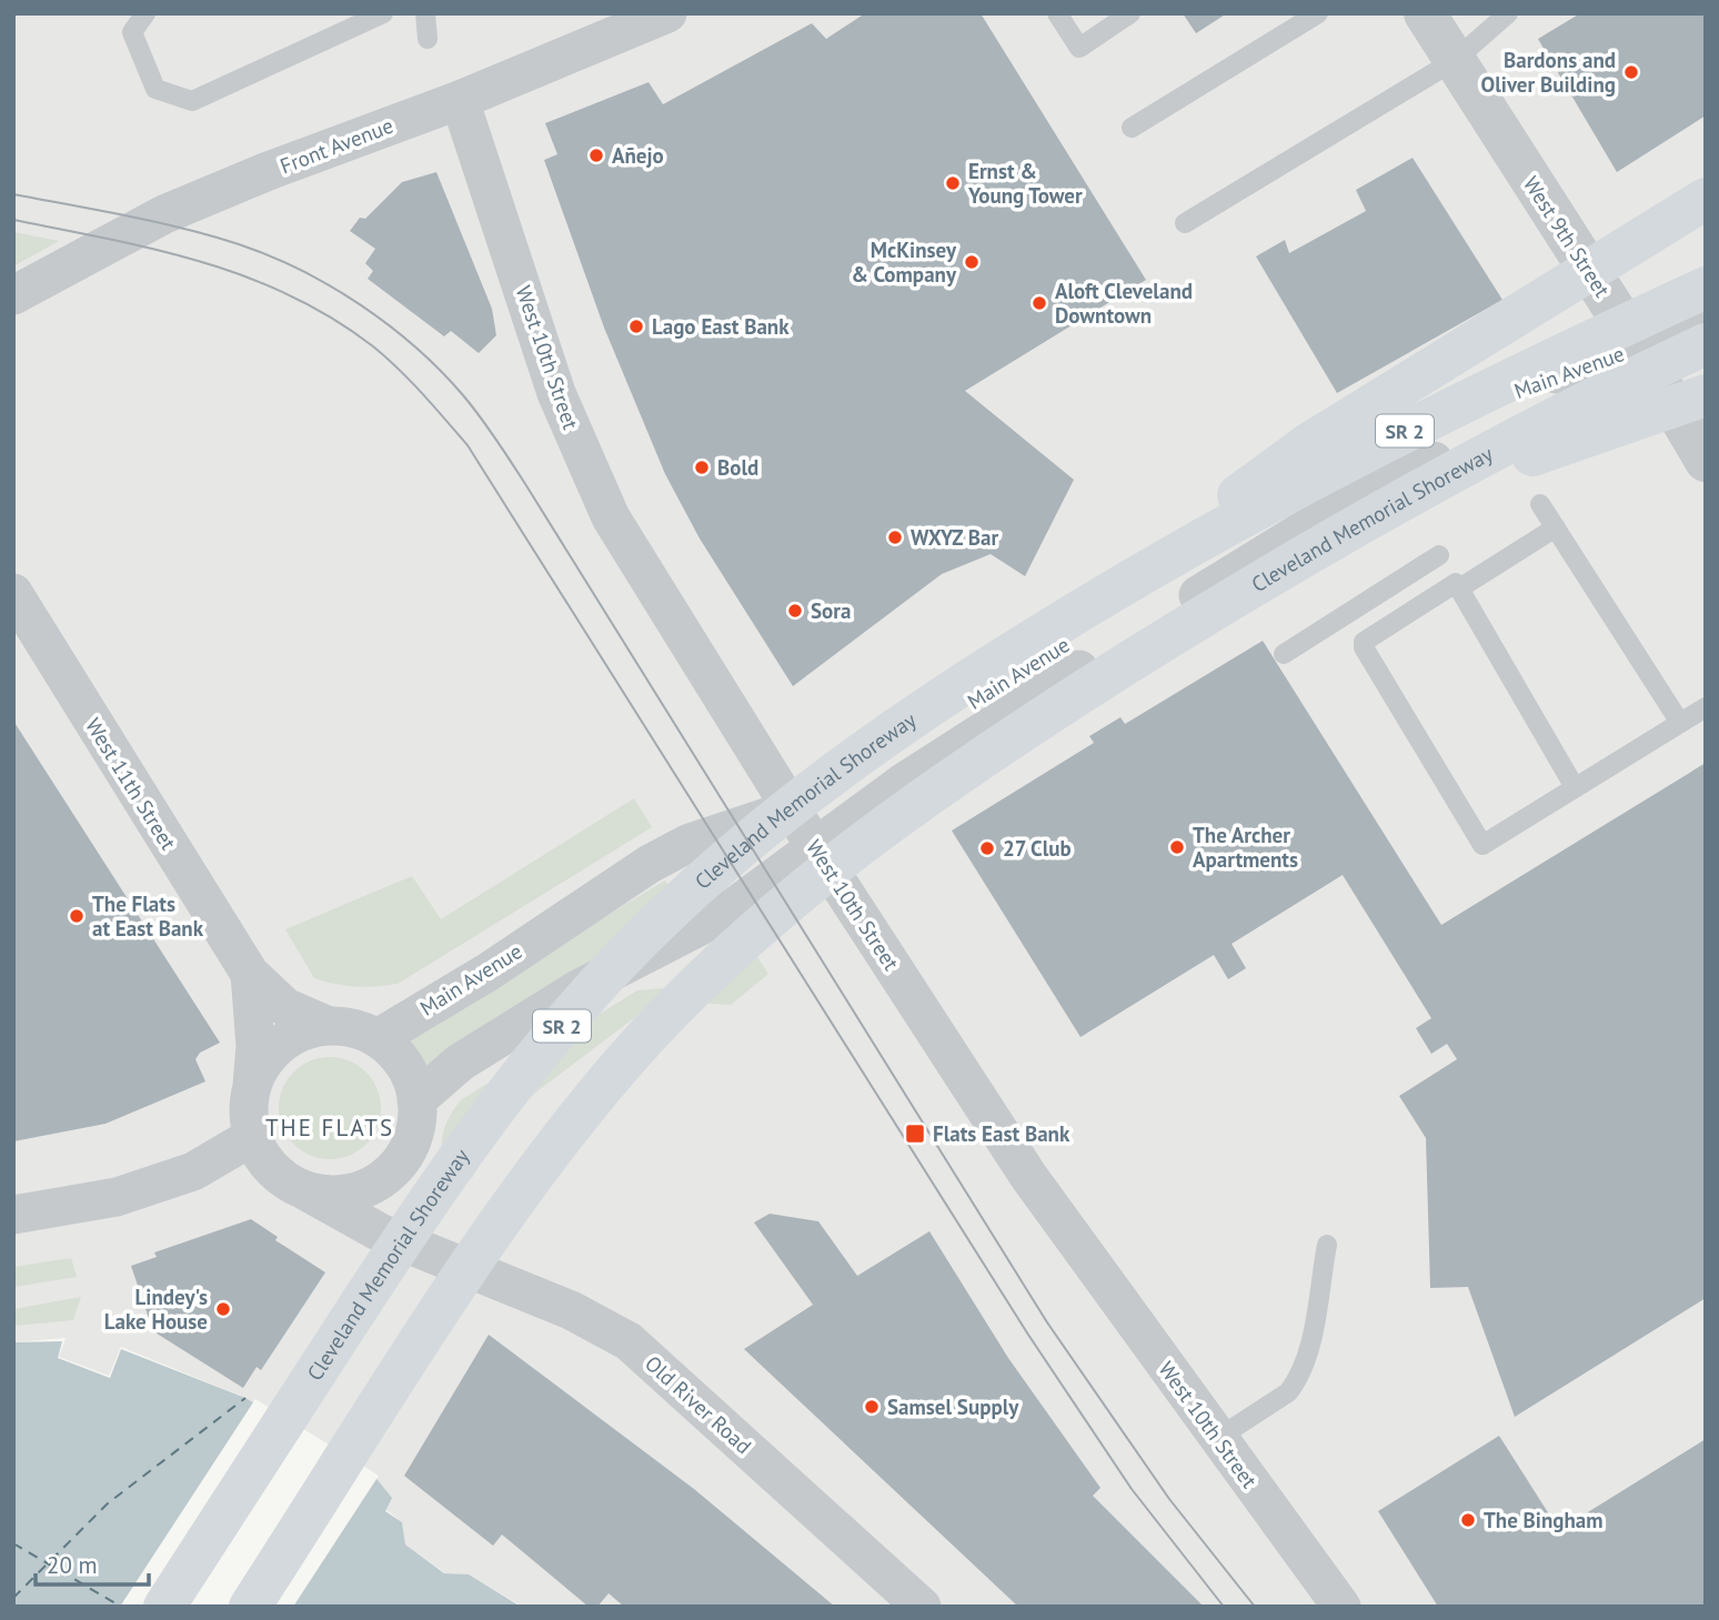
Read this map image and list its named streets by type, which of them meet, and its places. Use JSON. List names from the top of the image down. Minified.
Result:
{"streets":{"highway":["SR 2","Cleveland Memorial Shoreway"],"street":["Front Avenue","West 9th Street","West 10th Street","Main Avenue","West 11th Street","Old River Road"]},"crossings":[["Front Avenue","West 10th Street"],["West 9th Street","Main Avenue"],["West 10th Street","Main Avenue"],["Main Avenue","West 11th Street"],["Main Avenue","Old River Road"],["West 11th Street","Old River Road"]],"districts":["THE FLATS"],"places":{"other":["Bardons and Oliver Building","Añejo","Ernst & Young Tower","McKinsey & Company","Aloft Cleveland Downtown","Lago East Bank","Bold","WXYZ Bar","Sora","The Archer Apartments","27 Club","The Flats at East Bank","Lindey's Lake House","Samsel Supply","The Bingham"],"transit":["Flats East Bank"]},"scale_bar":"20 m"}
